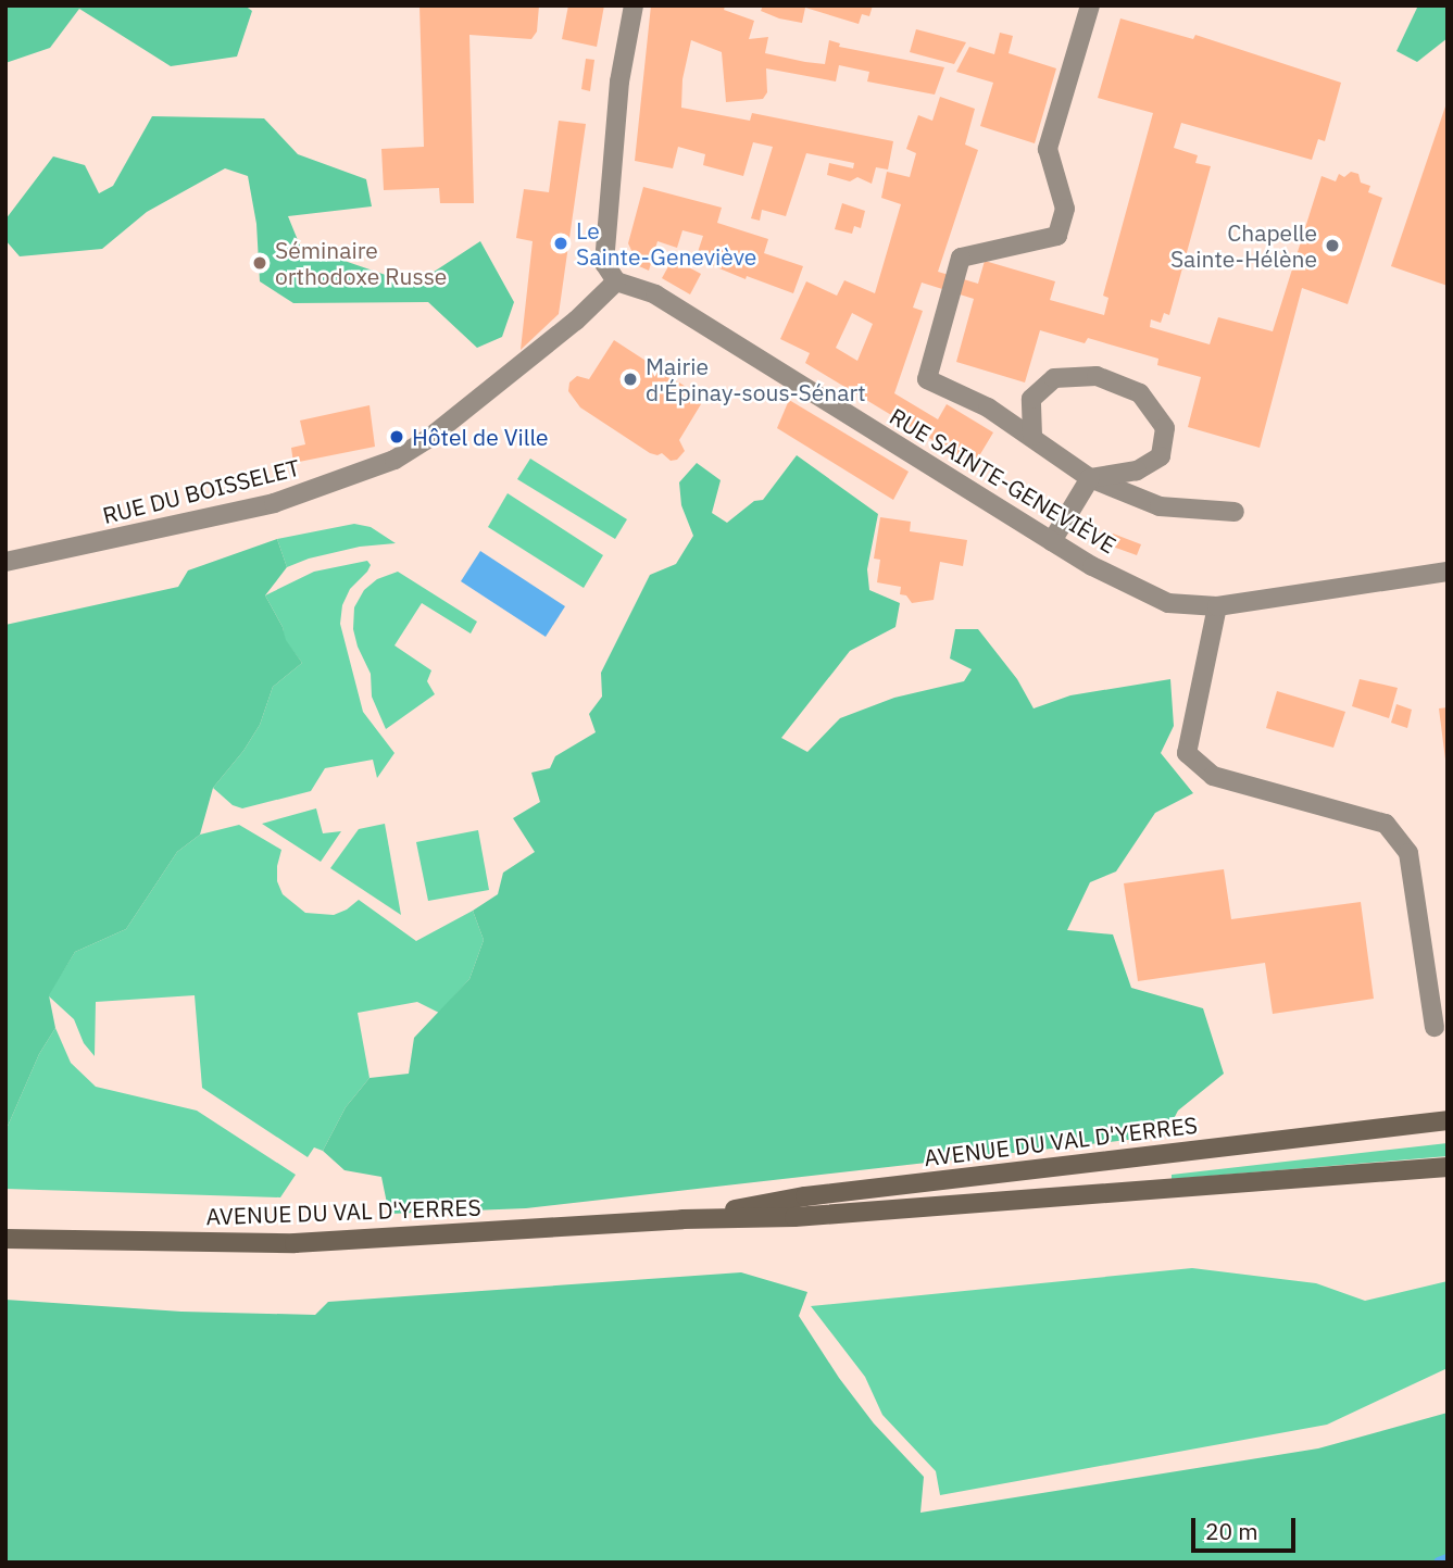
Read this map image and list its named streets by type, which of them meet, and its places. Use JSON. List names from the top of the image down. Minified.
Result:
{"streets":{"main road":["AVENUE DU VAL D'YERRES"],"street":["RUE SAINTE-GENEVIÈVE","RUE DU BOISSELET"]},"crossings":[["RUE SAINTE-GENEVIÈVE","RUE DU BOISSELET"]],"places":["Le Sainte-Geneviève","Chapelle Sainte-Hélène","Séminaire orthodoxe Russe","Mairie d'Épinay-sous-Sénart","Hôtel de Ville"],"scale_bar":"20 m"}
